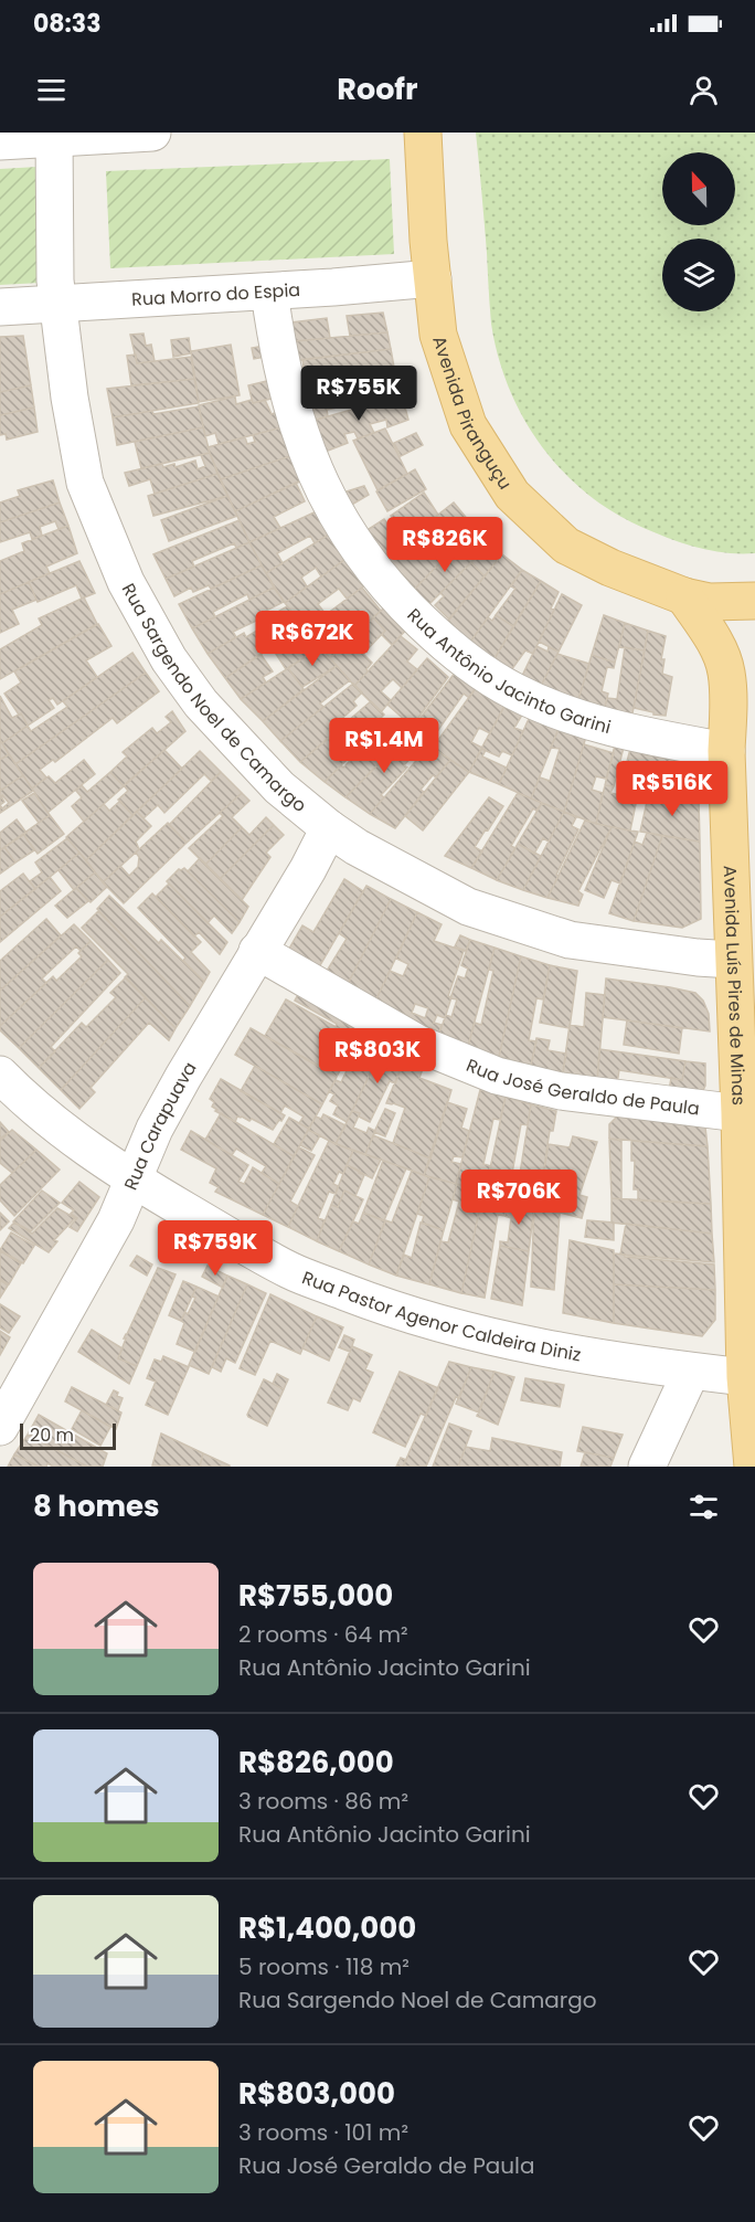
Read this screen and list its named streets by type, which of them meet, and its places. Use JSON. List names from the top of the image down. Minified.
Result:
{"streets":{"main road":["Avenida Piranguçu","Avenida Luís Pires de Minas"],"street":["Rua Morro do Espia","Rua Antônio Jacinto Garini","Rua Sargendo Noel de Camargo","Rua José Geraldo de Paula","Rua Carapuava","Rua Pastor Agenor Caldeira Diniz"]},"crossings":[["Rua Morro do Espia","Avenida Piranguçu"],["Rua Morro do Espia","Rua Antônio Jacinto Garini"],["Rua Morro do Espia","Rua Sargendo Noel de Camargo"],["Avenida Piranguçu","Avenida Luís Pires de Minas"],["Rua Antônio Jacinto Garini","Avenida Luís Pires de Minas"],["Rua Sargendo Noel de Camargo","Avenida Luís Pires de Minas"],["Rua Sargendo Noel de Camargo","Rua Carapuava"],["Avenida Luís Pires de Minas","Rua José Geraldo de Paula"],["Avenida Luís Pires de Minas","Rua Pastor Agenor Caldeira Diniz"],["Rua José Geraldo de Paula","Rua Carapuava"],["Rua Carapuava","Rua Pastor Agenor Caldeira Diniz"]],"scale_bar":"20 m","north":"top","page":{"status":"08:33","header":"Roofr","price":["R$755K","R$826K","R$672K","R$1.4M","R$516K","R$803K","R$706K","R$759K"],"scale":"20 m","heading":"8 homes","list":[{"name":"R$755,000","note":"2 rooms · 64 m² · Rua Antônio Jacinto Garini"},{"name":"R$826,000","note":"3 rooms · 86 m² · Rua Antônio Jacinto Garini"},{"name":"R$1,400,000","note":"5 rooms · 118 m² · Rua Sargendo Noel de Camargo"},{"name":"R$803,000","note":"3 rooms · 101 m² · Rua José Geraldo de Paula"}]}}
